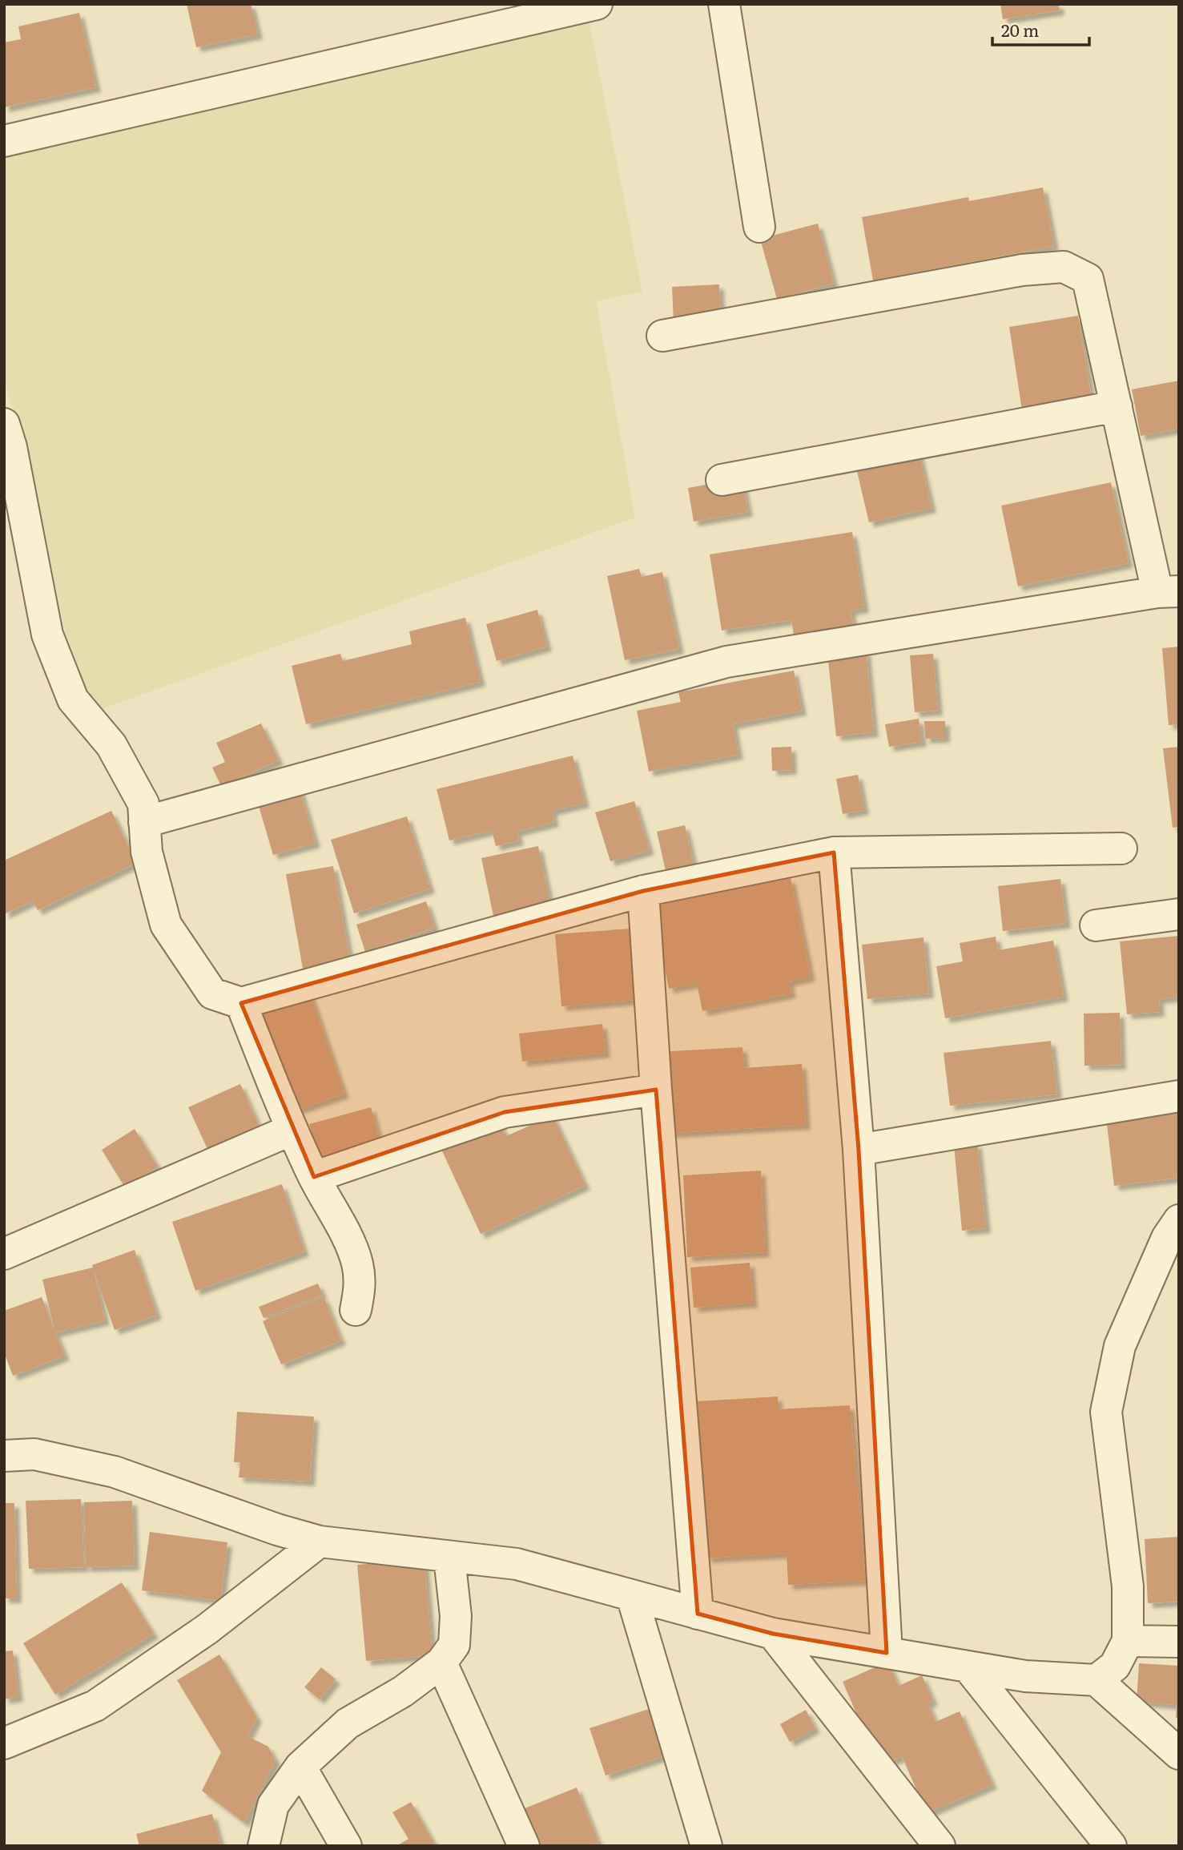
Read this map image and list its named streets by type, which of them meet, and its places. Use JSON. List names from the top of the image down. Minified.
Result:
{"scale_bar":"20 m"}
